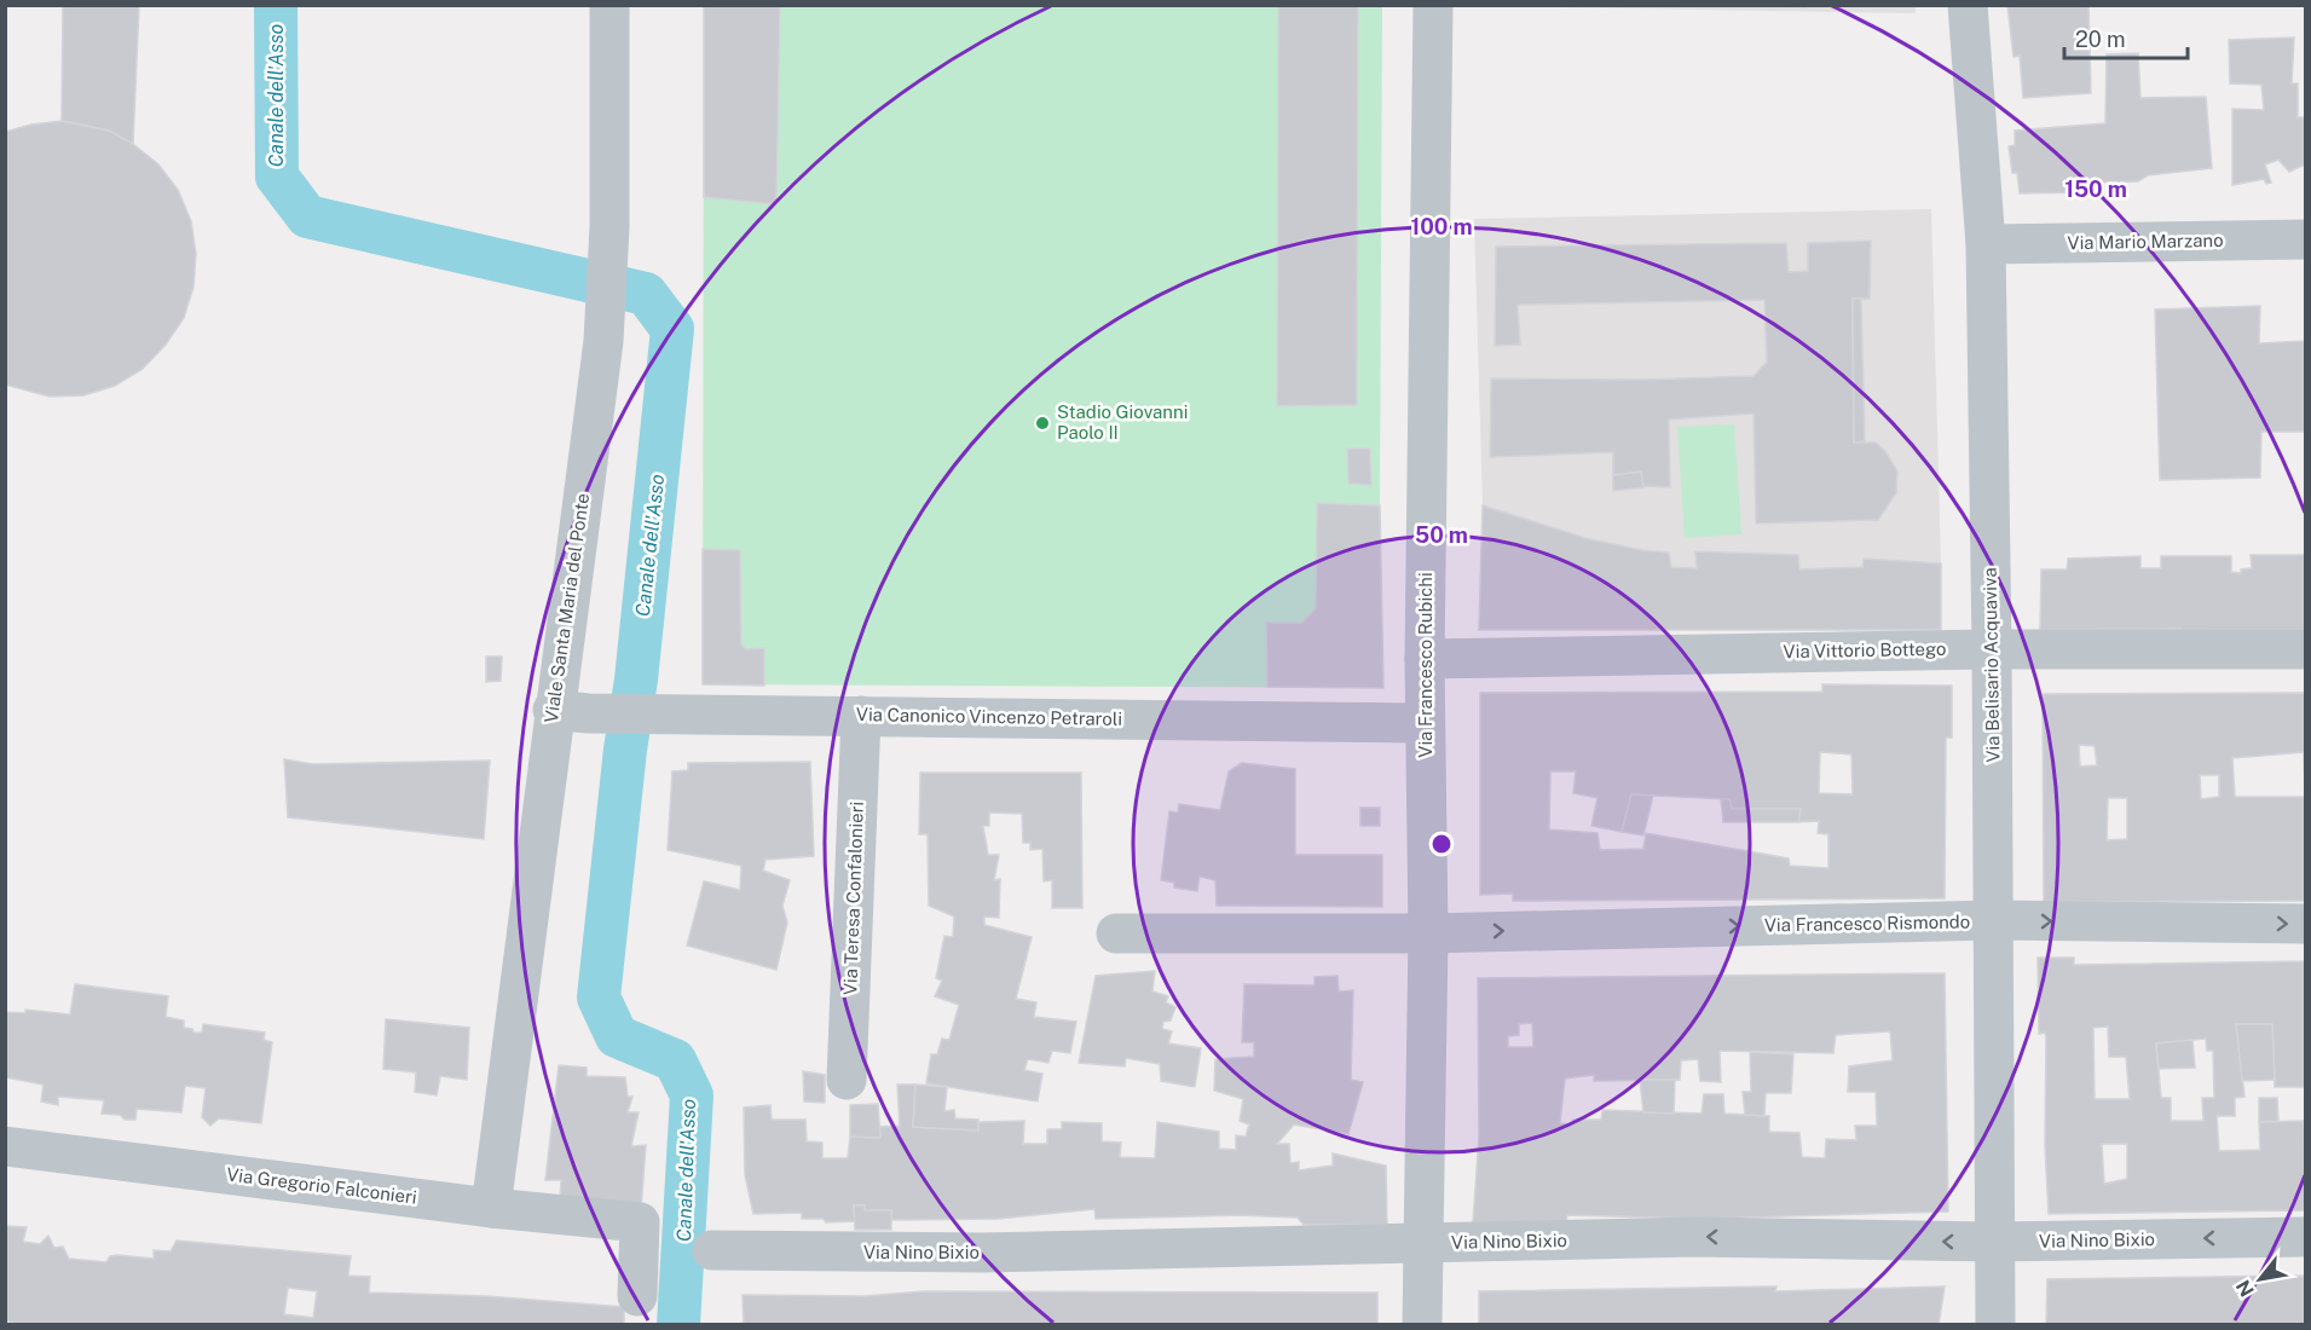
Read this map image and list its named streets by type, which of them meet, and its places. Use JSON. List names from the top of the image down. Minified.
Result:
{"streets":{"street":["Via Mario Marzano","Viale Santa Maria del Ponte","Via Vittorio Bottego","Via Francesco Rubichi","Via Belisario Acquaviva","Via Canonico Vincenzo Petraroli","Via Teresa Confalonieri","Via Francesco Rismondo","Via Gregorio Falconieri","Via Nino Bixio"]},"crossings":[["Via Mario Marzano","Via Belisario Acquaviva"],["Viale Santa Maria del Ponte","Via Canonico Vincenzo Petraroli"],["Viale Santa Maria del Ponte","Via Gregorio Falconieri"],["Via Vittorio Bottego","Via Francesco Rubichi"],["Via Vittorio Bottego","Via Belisario Acquaviva"],["Via Francesco Rubichi","Via Canonico Vincenzo Petraroli"],["Via Francesco Rubichi","Via Francesco Rismondo"],["Via Francesco Rubichi","Via Nino Bixio"],["Via Belisario Acquaviva","Via Francesco Rismondo"],["Via Belisario Acquaviva","Via Nino Bixio"],["Via Canonico Vincenzo Petraroli","Via Teresa Confalonieri"]],"one_way":["Via Francesco Rismondo","Via Nino Bixio"],"water":["Canale dell'Asso"],"places":["Stadio Giovanni Paolo II"],"scale_bar":"20 m","north":"bottom left","rings":["150 m","100 m","50 m"]}
